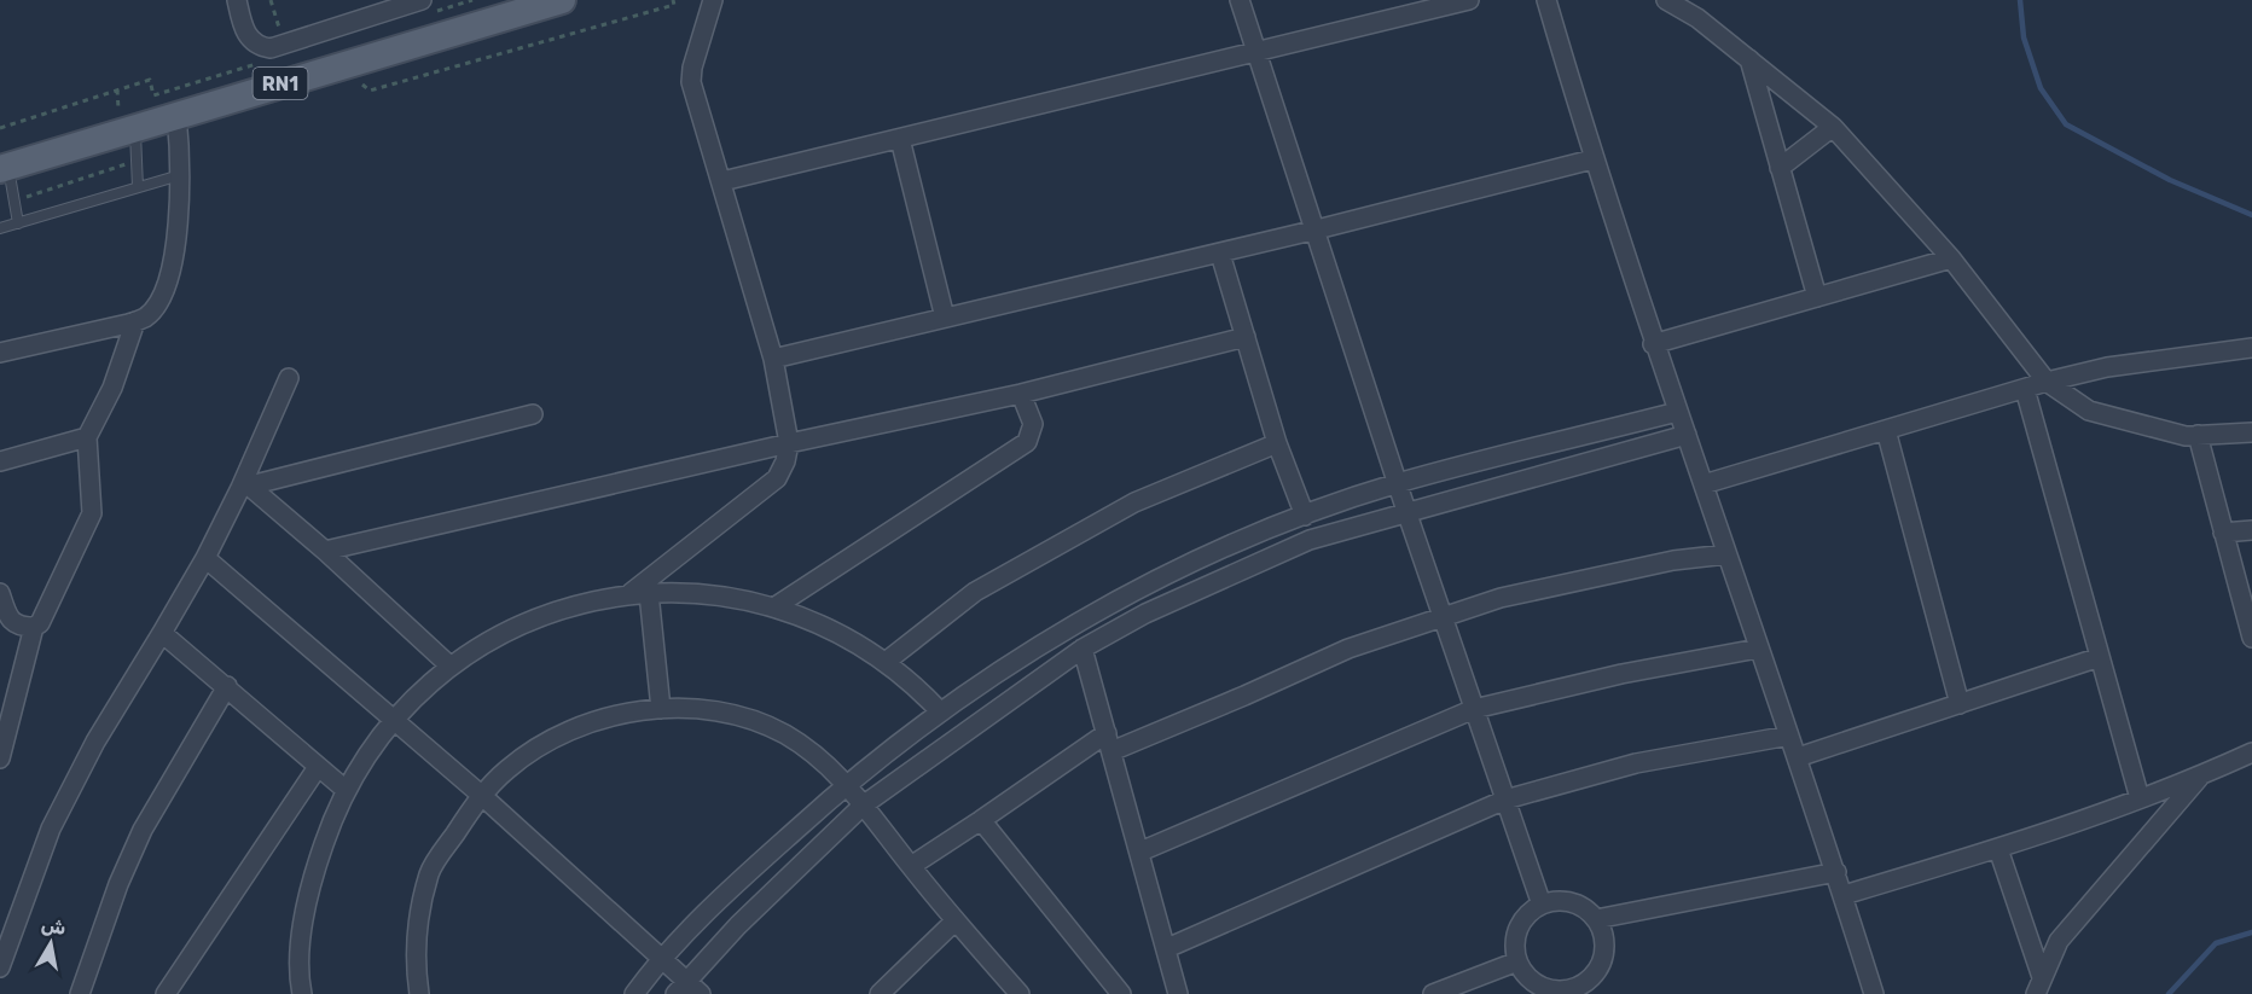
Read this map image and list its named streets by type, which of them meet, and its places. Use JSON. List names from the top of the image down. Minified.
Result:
{"streets":{"main road":["RN1"]},"north":"top"}
